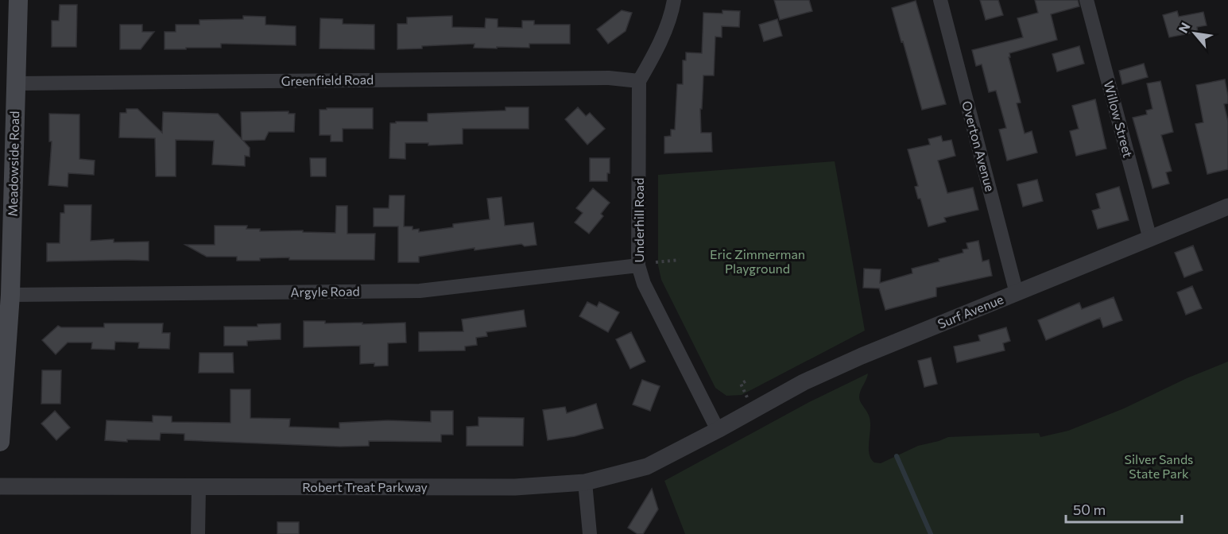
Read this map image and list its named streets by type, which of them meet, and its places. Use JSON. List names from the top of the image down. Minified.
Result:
{"streets":{"main road":["Meadowside Road"],"street":["Greenfield Road","Willow Street","Overton Avenue","Underhill Road","Argyle Road","Surf Avenue","Robert Treat Parkway"]},"crossings":[["Greenfield Road","Meadowside Road"],["Greenfield Road","Underhill Road"],["Willow Street","Surf Avenue"],["Overton Avenue","Surf Avenue"],["Meadowside Road","Argyle Road"],["Underhill Road","Argyle Road"],["Underhill Road","Surf Avenue"],["Underhill Road","Robert Treat Parkway"],["Surf Avenue","Robert Treat Parkway"]],"parks":["Eric Zimmerman Playground","Silver Sands State Park"],"scale_bar":"50 m","north":"top left"}
